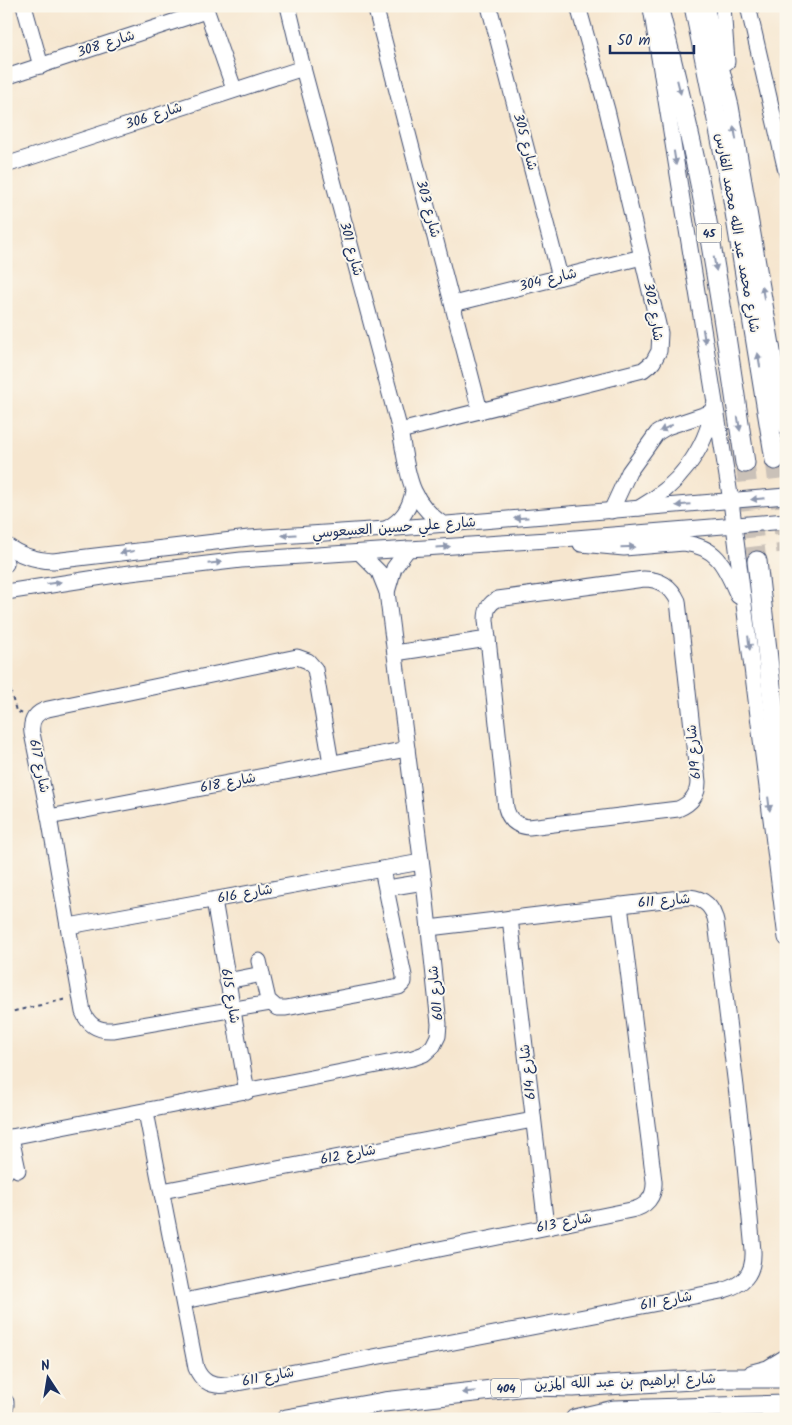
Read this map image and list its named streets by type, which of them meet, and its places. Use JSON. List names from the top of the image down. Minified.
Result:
{"streets":{"main road":["45","شارع محمد عبد الله محمد الفارس","شارع ابراهيم بن عبد الله المزين","404"],"street":["شارع 308","شارع 306","شارع 305","شارع 303","شارع 301","شارع 304","شارع 302","شارع علي حسين العسعوسي","شارع 619","شارع 617","شارع 618","شارع 616","شارع 611","شارع 601","شارع 615","شارع 614","شارع 612","شارع 613"]},"crossings":[["شارع 306","شارع 301"],["شارع 305","شارع 304"],["شارع 303","شارع 304"],["شارع 303","شارع 302"],["شارع 301","شارع 302"],["شارع 301","شارع علي حسين العسعوسي"],["شارع 304","شارع 302"],["شارع علي حسين العسعوسي","شارع 601"],["شارع 617","شارع 618"],["شارع 617","شارع 616"],["شارع 617","شارع 615"],["شارع 618","شارع 601"],["شارع 616","شارع 601"],["شارع 616","شارع 615"],["شارع 611","شارع 601"],["شارع 611","شارع 614"],["شارع 611","شارع 612"],["شارع 611","شارع 613"],["شارع 601","شارع 615"],["شارع 614","شارع 612"],["شارع 614","شارع 613"]],"scale_bar":"50 m","north":"top"}
